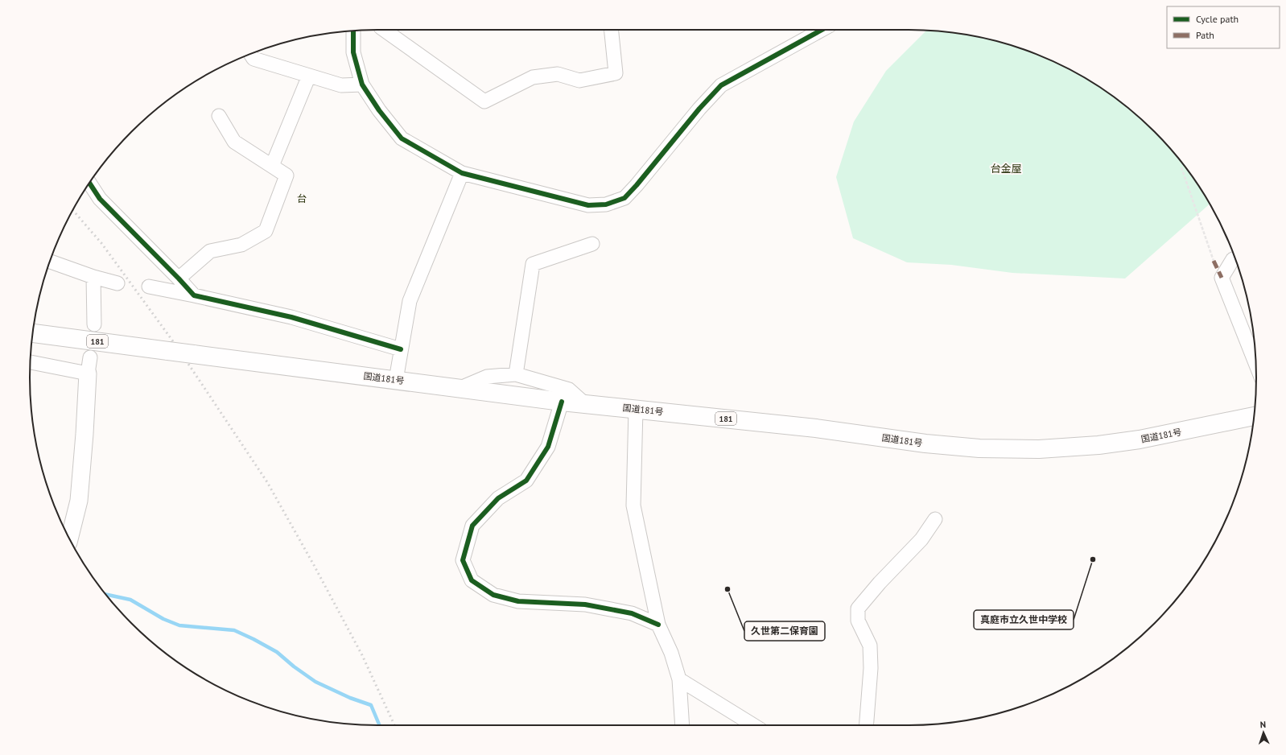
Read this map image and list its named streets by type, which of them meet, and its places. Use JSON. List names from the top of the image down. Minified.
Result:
{"streets":{"highway":["181","国道181号"]},"districts":["台金屋","台"],"places":["真庭市立久世中学校","久世第二保育園"],"legend":["Cycle path","Path"],"north":"top"}
